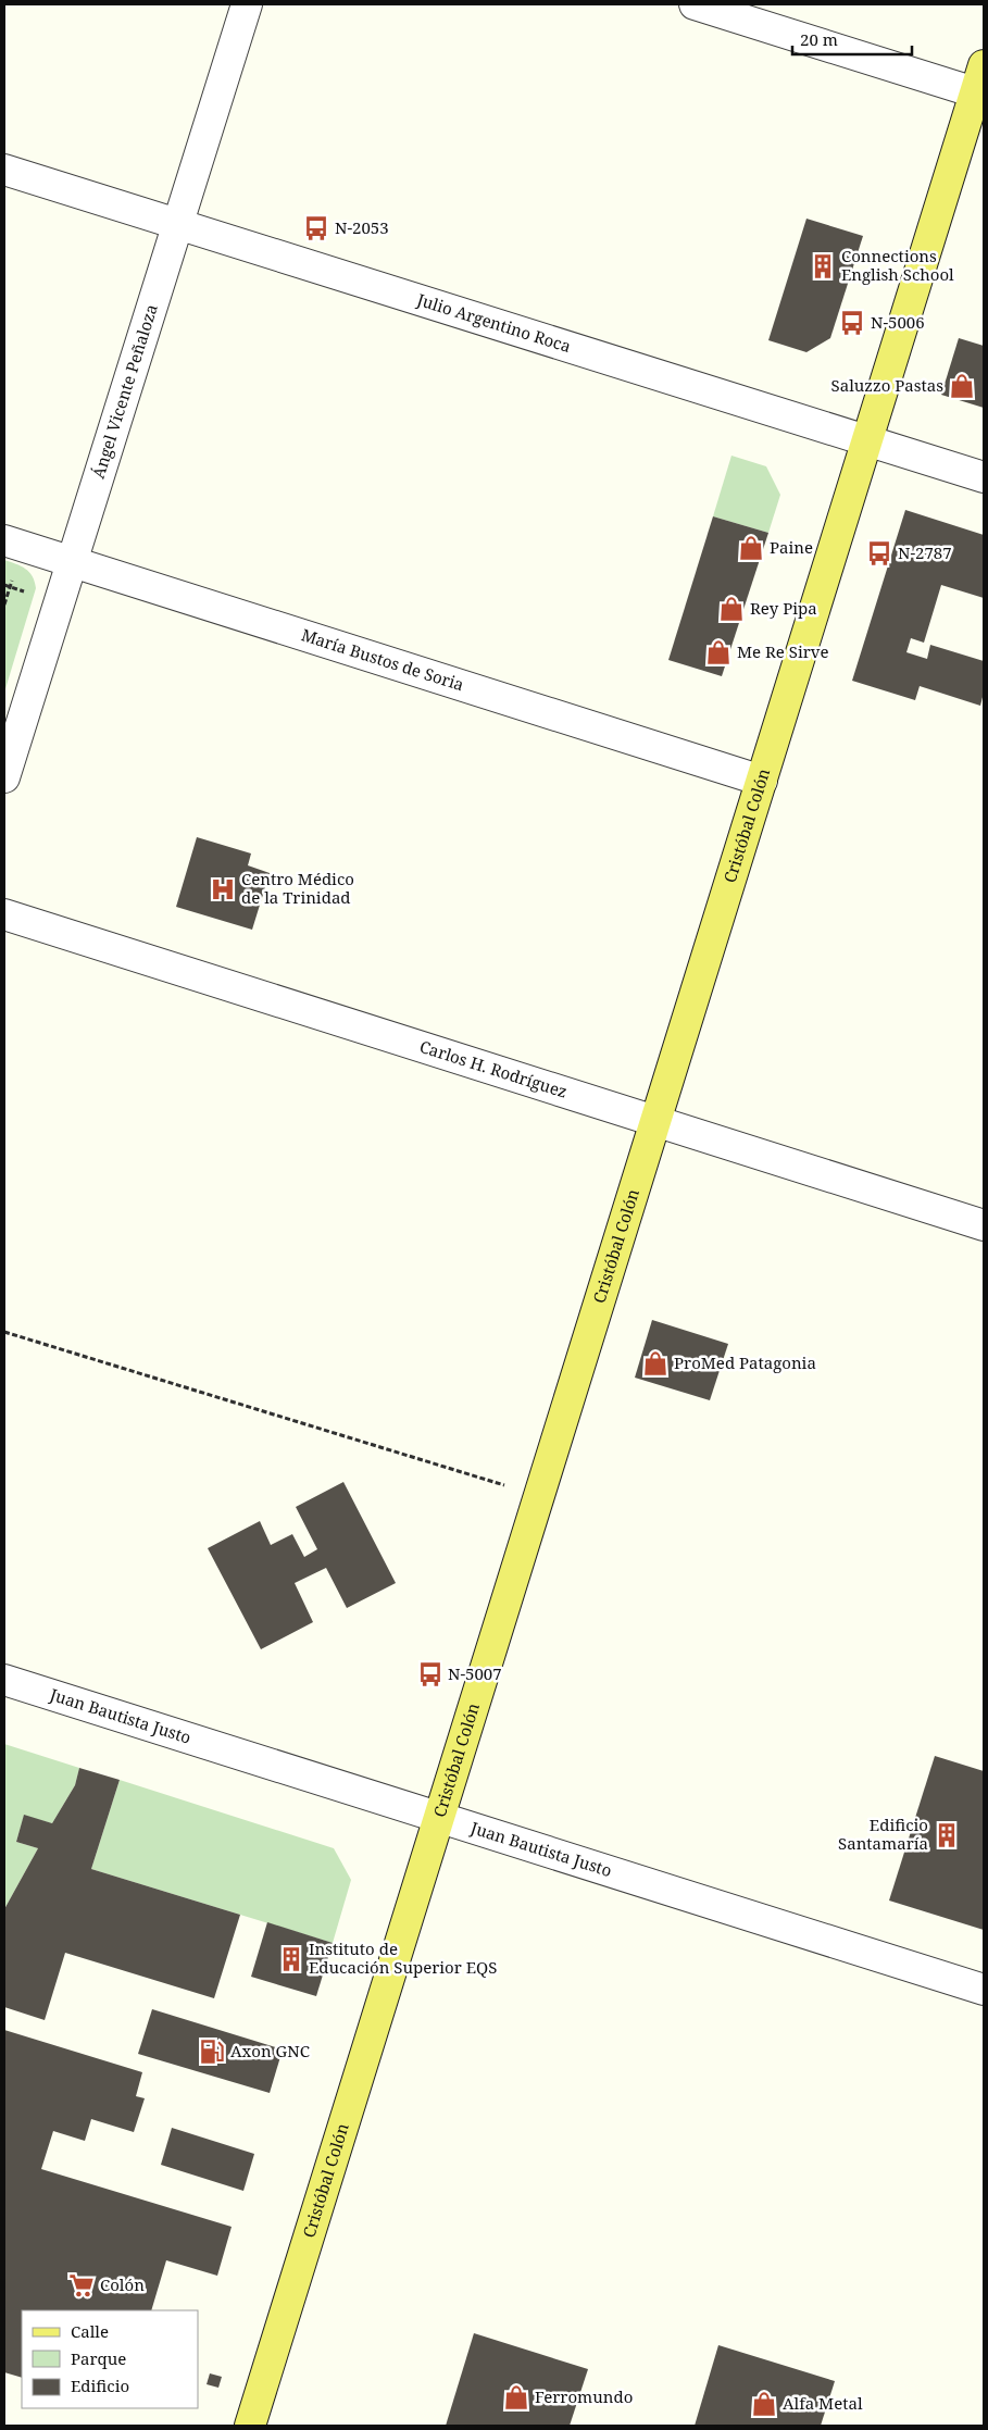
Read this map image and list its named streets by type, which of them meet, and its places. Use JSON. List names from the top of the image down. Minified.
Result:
{"streets":{"main road":["Cristóbal Colón"],"street":["Julio Argentino Roca","Ángel Vicente Peñaloza","María Bustos de Soria","Carlos H. Rodríguez","Juan Bautista Justo"]},"crossings":[["Julio Argentino Roca","Ángel Vicente Peñaloza"],["Julio Argentino Roca","Cristóbal Colón"],["Ángel Vicente Peñaloza","María Bustos de Soria"],["María Bustos de Soria","Cristóbal Colón"],["Cristóbal Colón","Carlos H. Rodríguez"],["Cristóbal Colón","Juan Bautista Justo"]],"places":{"bus stop":["N-2053","N-5006","N-2787","N-5007"],"building":["Connections English School","Edificio Santamaría","Instituto de Educación Superior EQS"],"shop":["Saluzzo Pastas","Paine","Rey Pipa","Me Re Sirve","ProMed Patagonia","Ferromundo","Alfa Metal"],"hospital":["Centro Médico de la Trinidad"],"fuel station":["Axon GNC"],"supermarket":["Colón"]},"legend":["Calle","Parque","Edificio"],"scale_bar":"20 m"}
